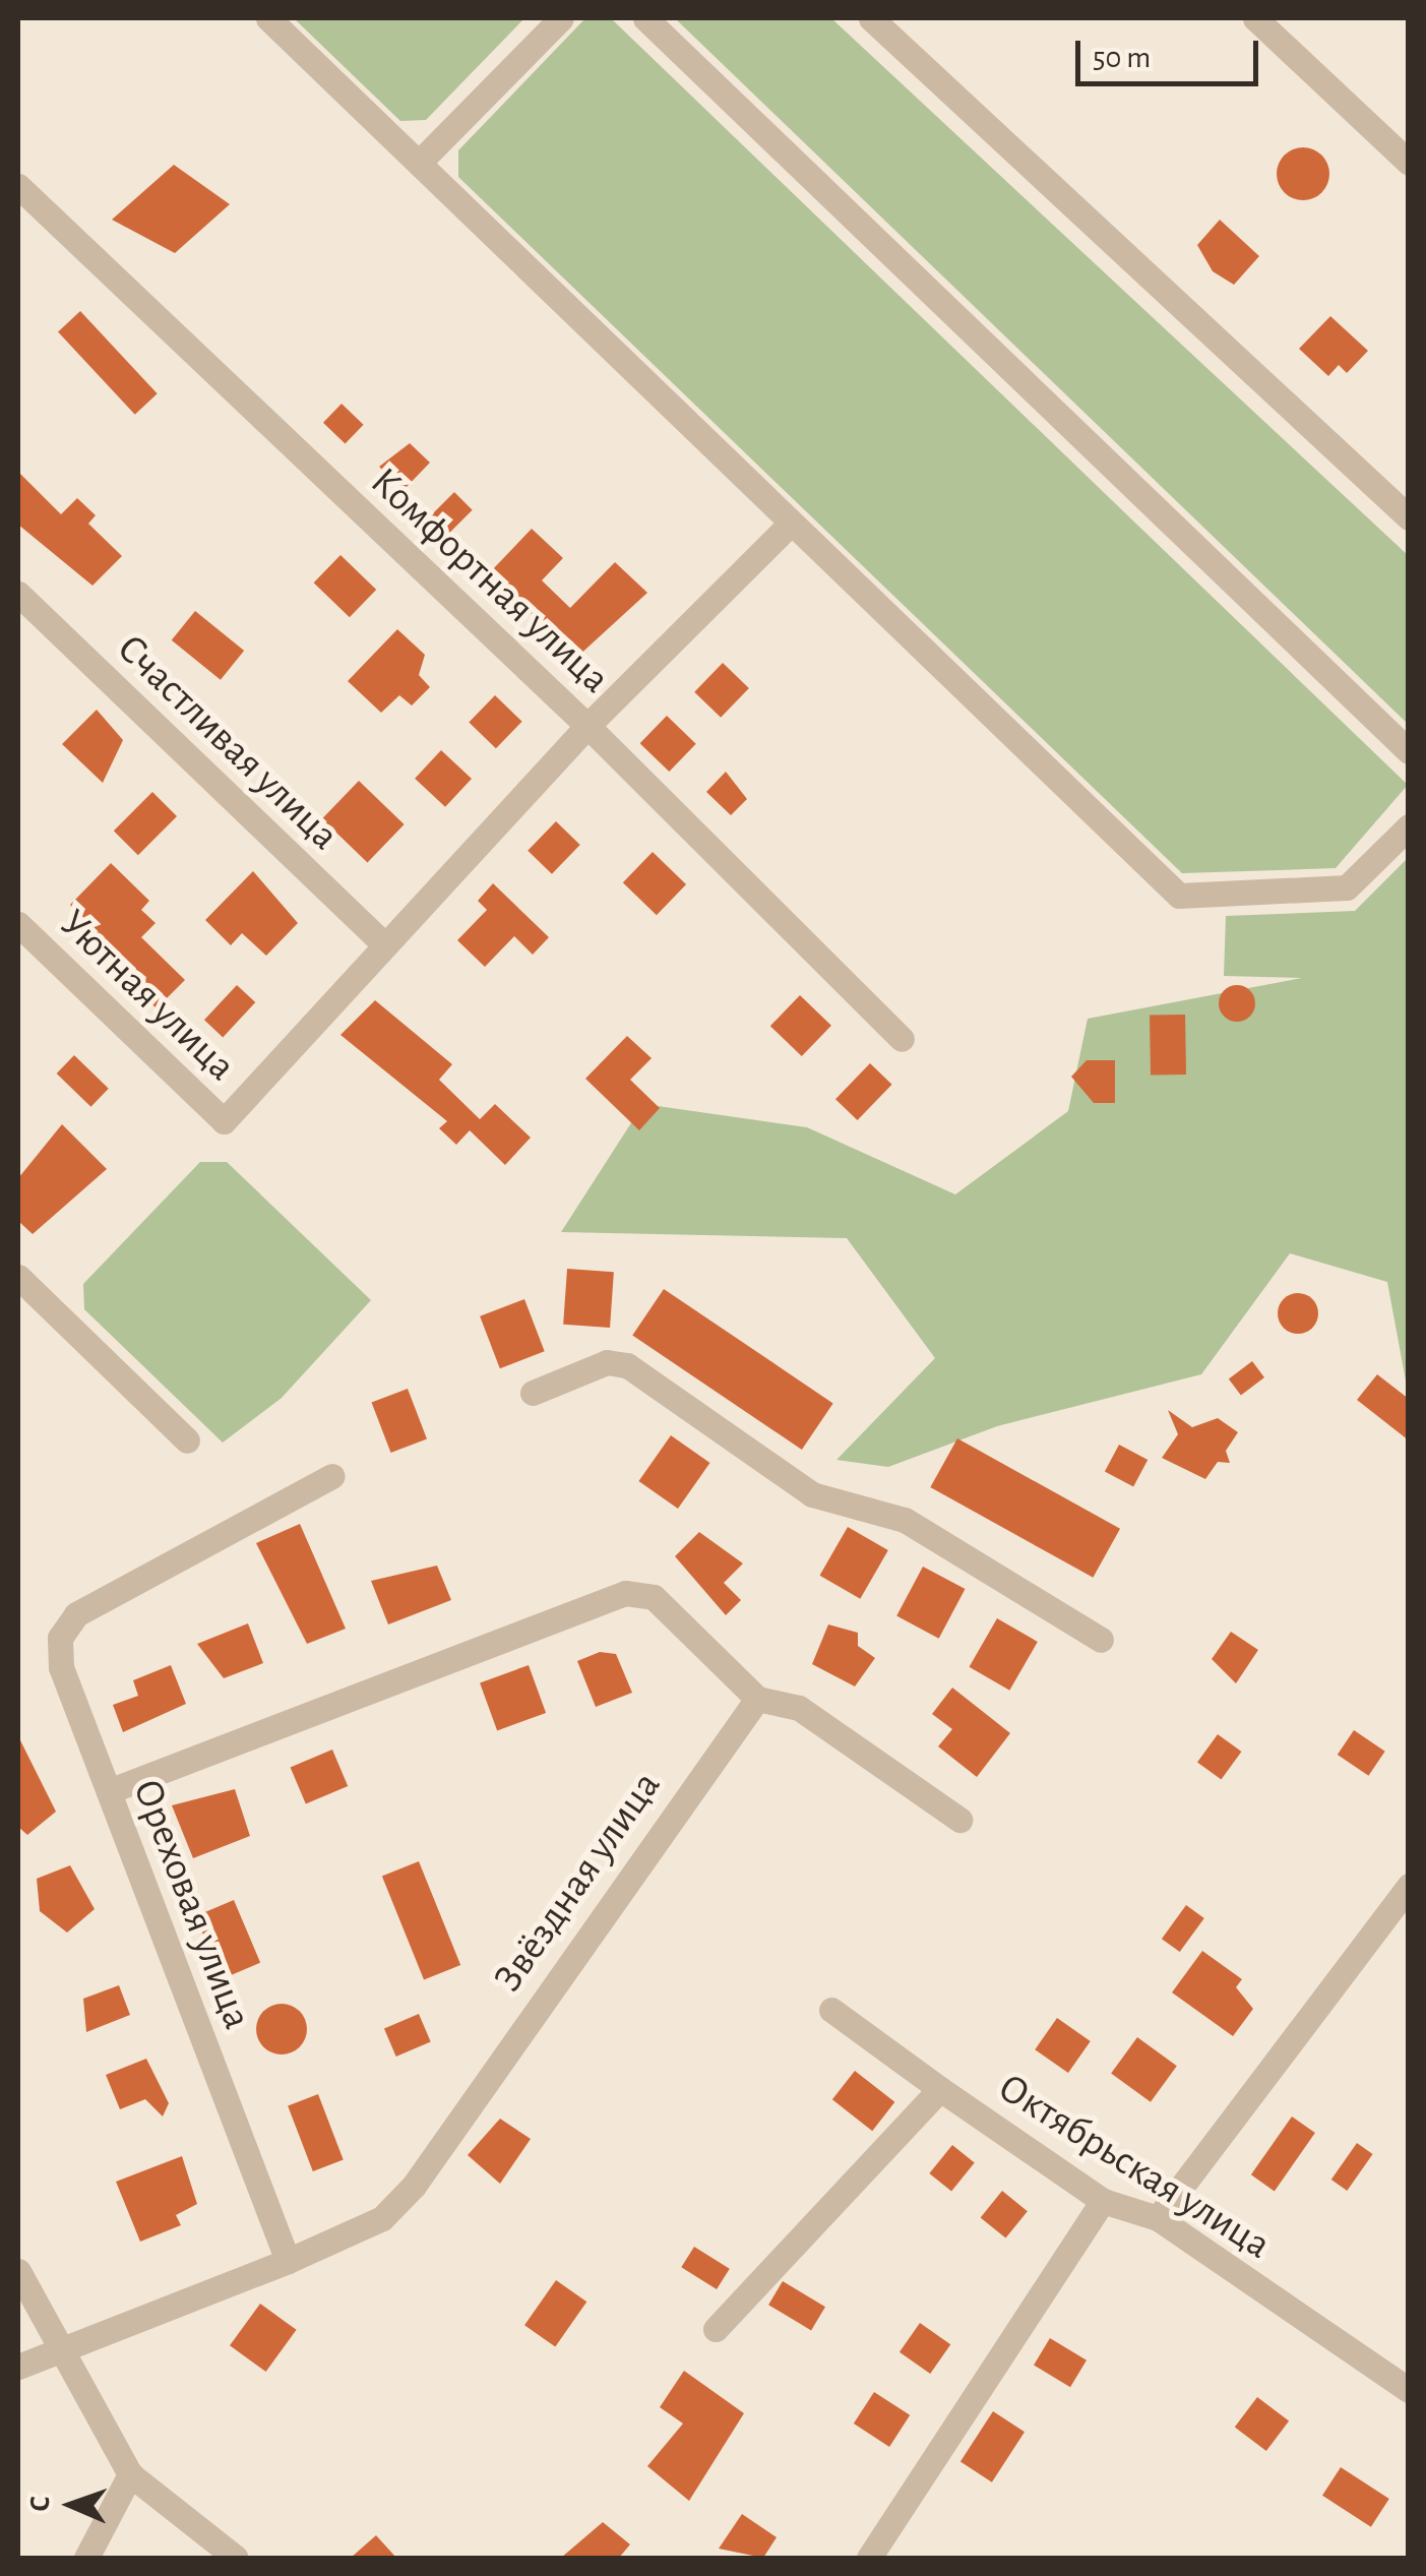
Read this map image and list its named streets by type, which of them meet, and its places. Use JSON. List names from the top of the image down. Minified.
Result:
{"streets":{"street":["Комфортная улица","Счастливая улица","Уютная улица","Звёздная улица","Ореховая улица","Октябрьская улица"]},"crossings":[["Счастливая улица","Уютная улица"],["Звёздная улица","Ореховая улица"]],"scale_bar":"50 m","north":"left"}
